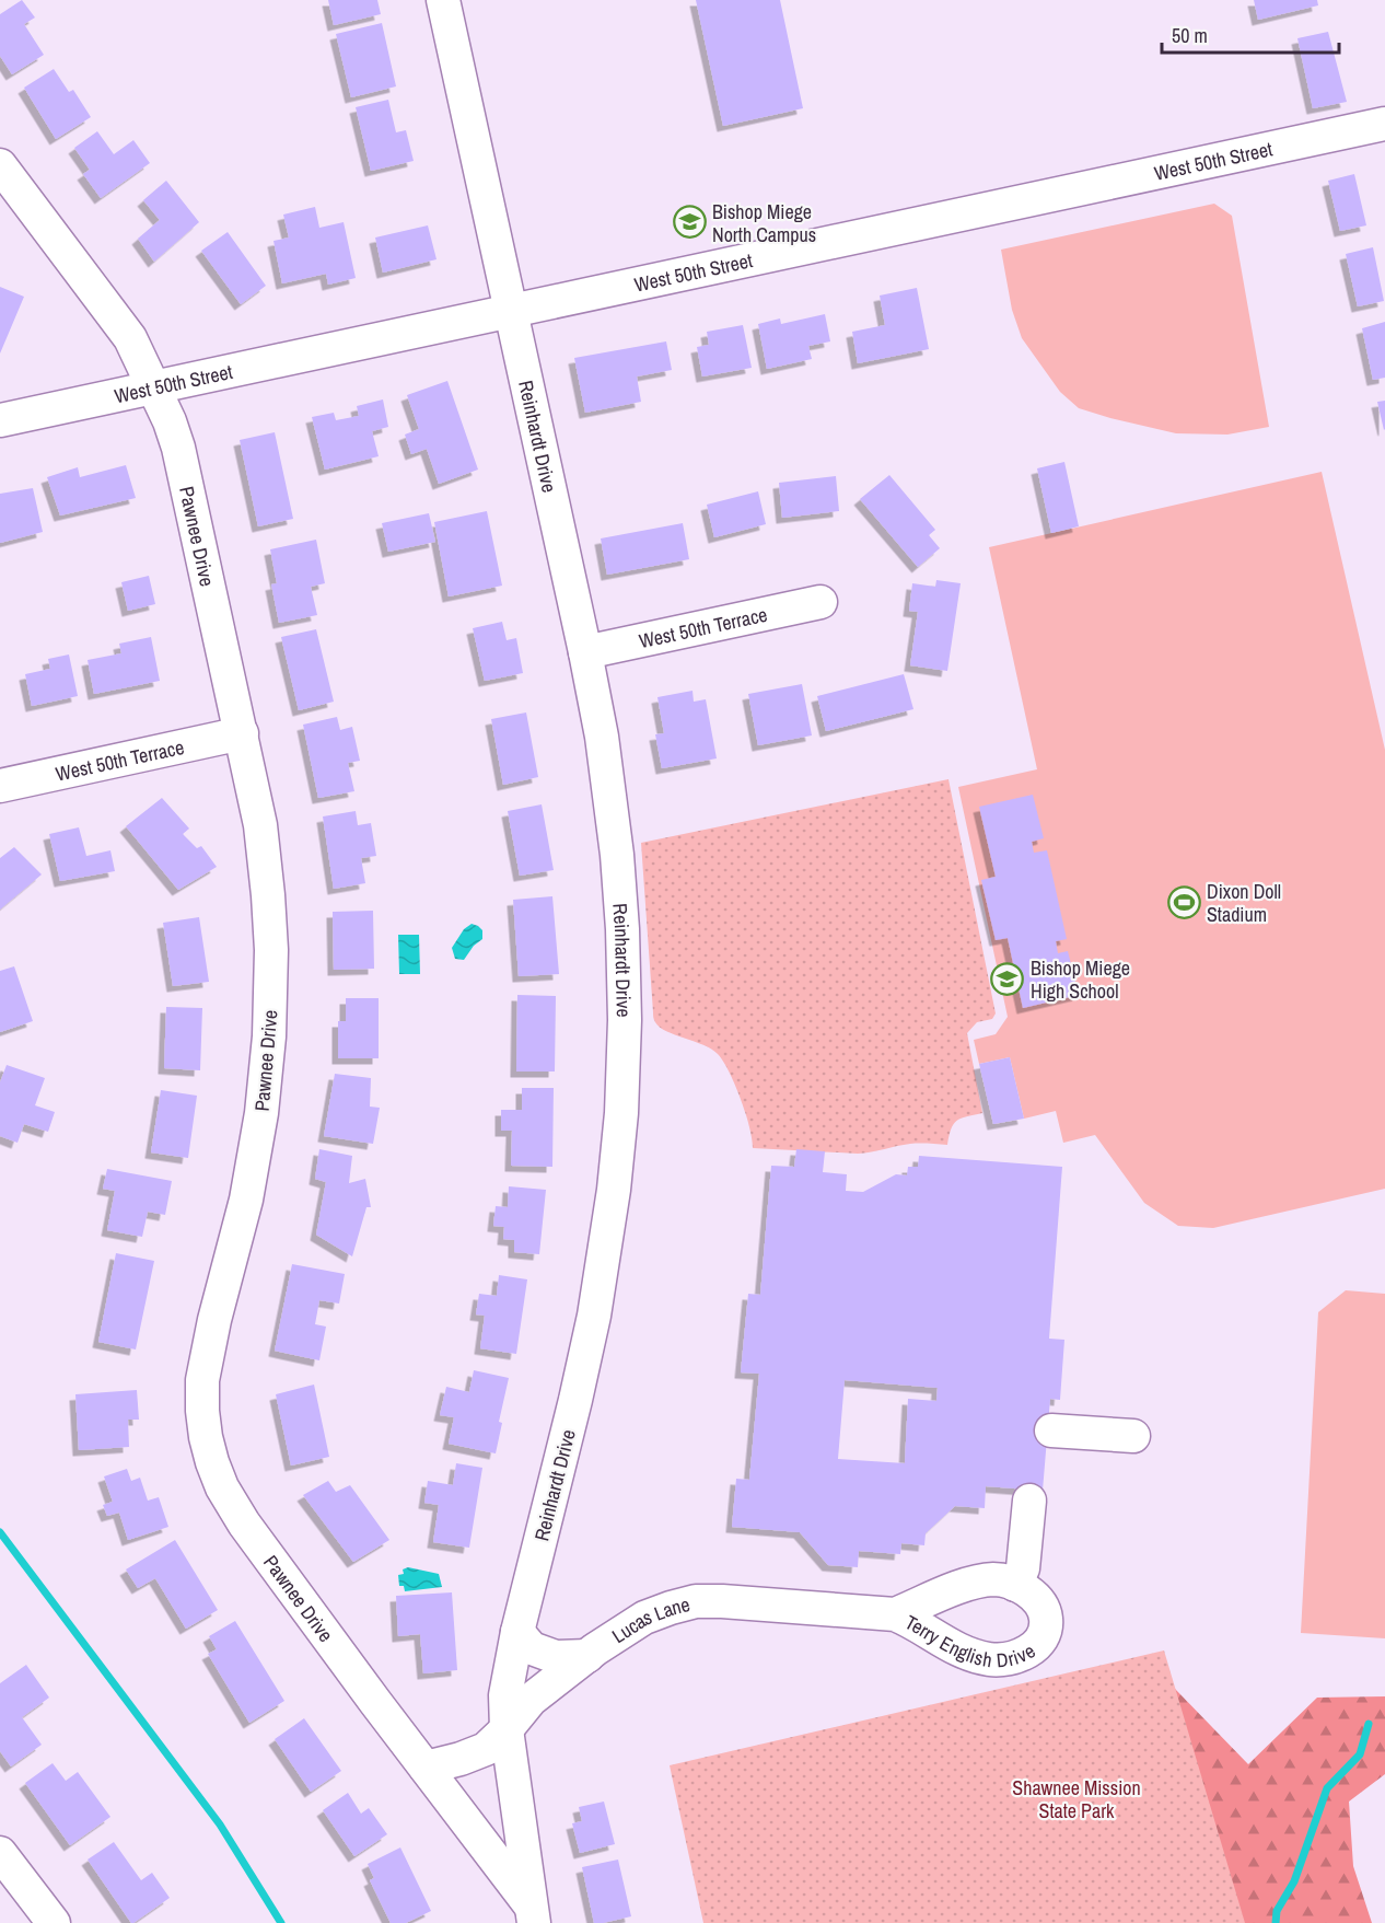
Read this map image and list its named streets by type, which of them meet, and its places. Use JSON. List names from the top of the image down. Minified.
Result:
{"streets":{"street":["West 50th Street","Reinhardt Drive","Pawnee Drive","West 50th Terrace","Lucas Lane","Terry English Drive"]},"crossings":[["West 50th Street","Reinhardt Drive"],["West 50th Street","Pawnee Drive"],["Reinhardt Drive","Pawnee Drive"],["Reinhardt Drive","West 50th Terrace"],["Reinhardt Drive","Lucas Lane"],["Pawnee Drive","West 50th Terrace"],["Pawnee Drive","Lucas Lane"],["Lucas Lane","Terry English Drive"]],"parks":["Shawnee Mission State Park"],"places":{"school or university":["Bishop Miege North Campus","Bishop Miege High School"],"sports":["Dixon Doll Stadium"]},"scale_bar":"50 m"}
